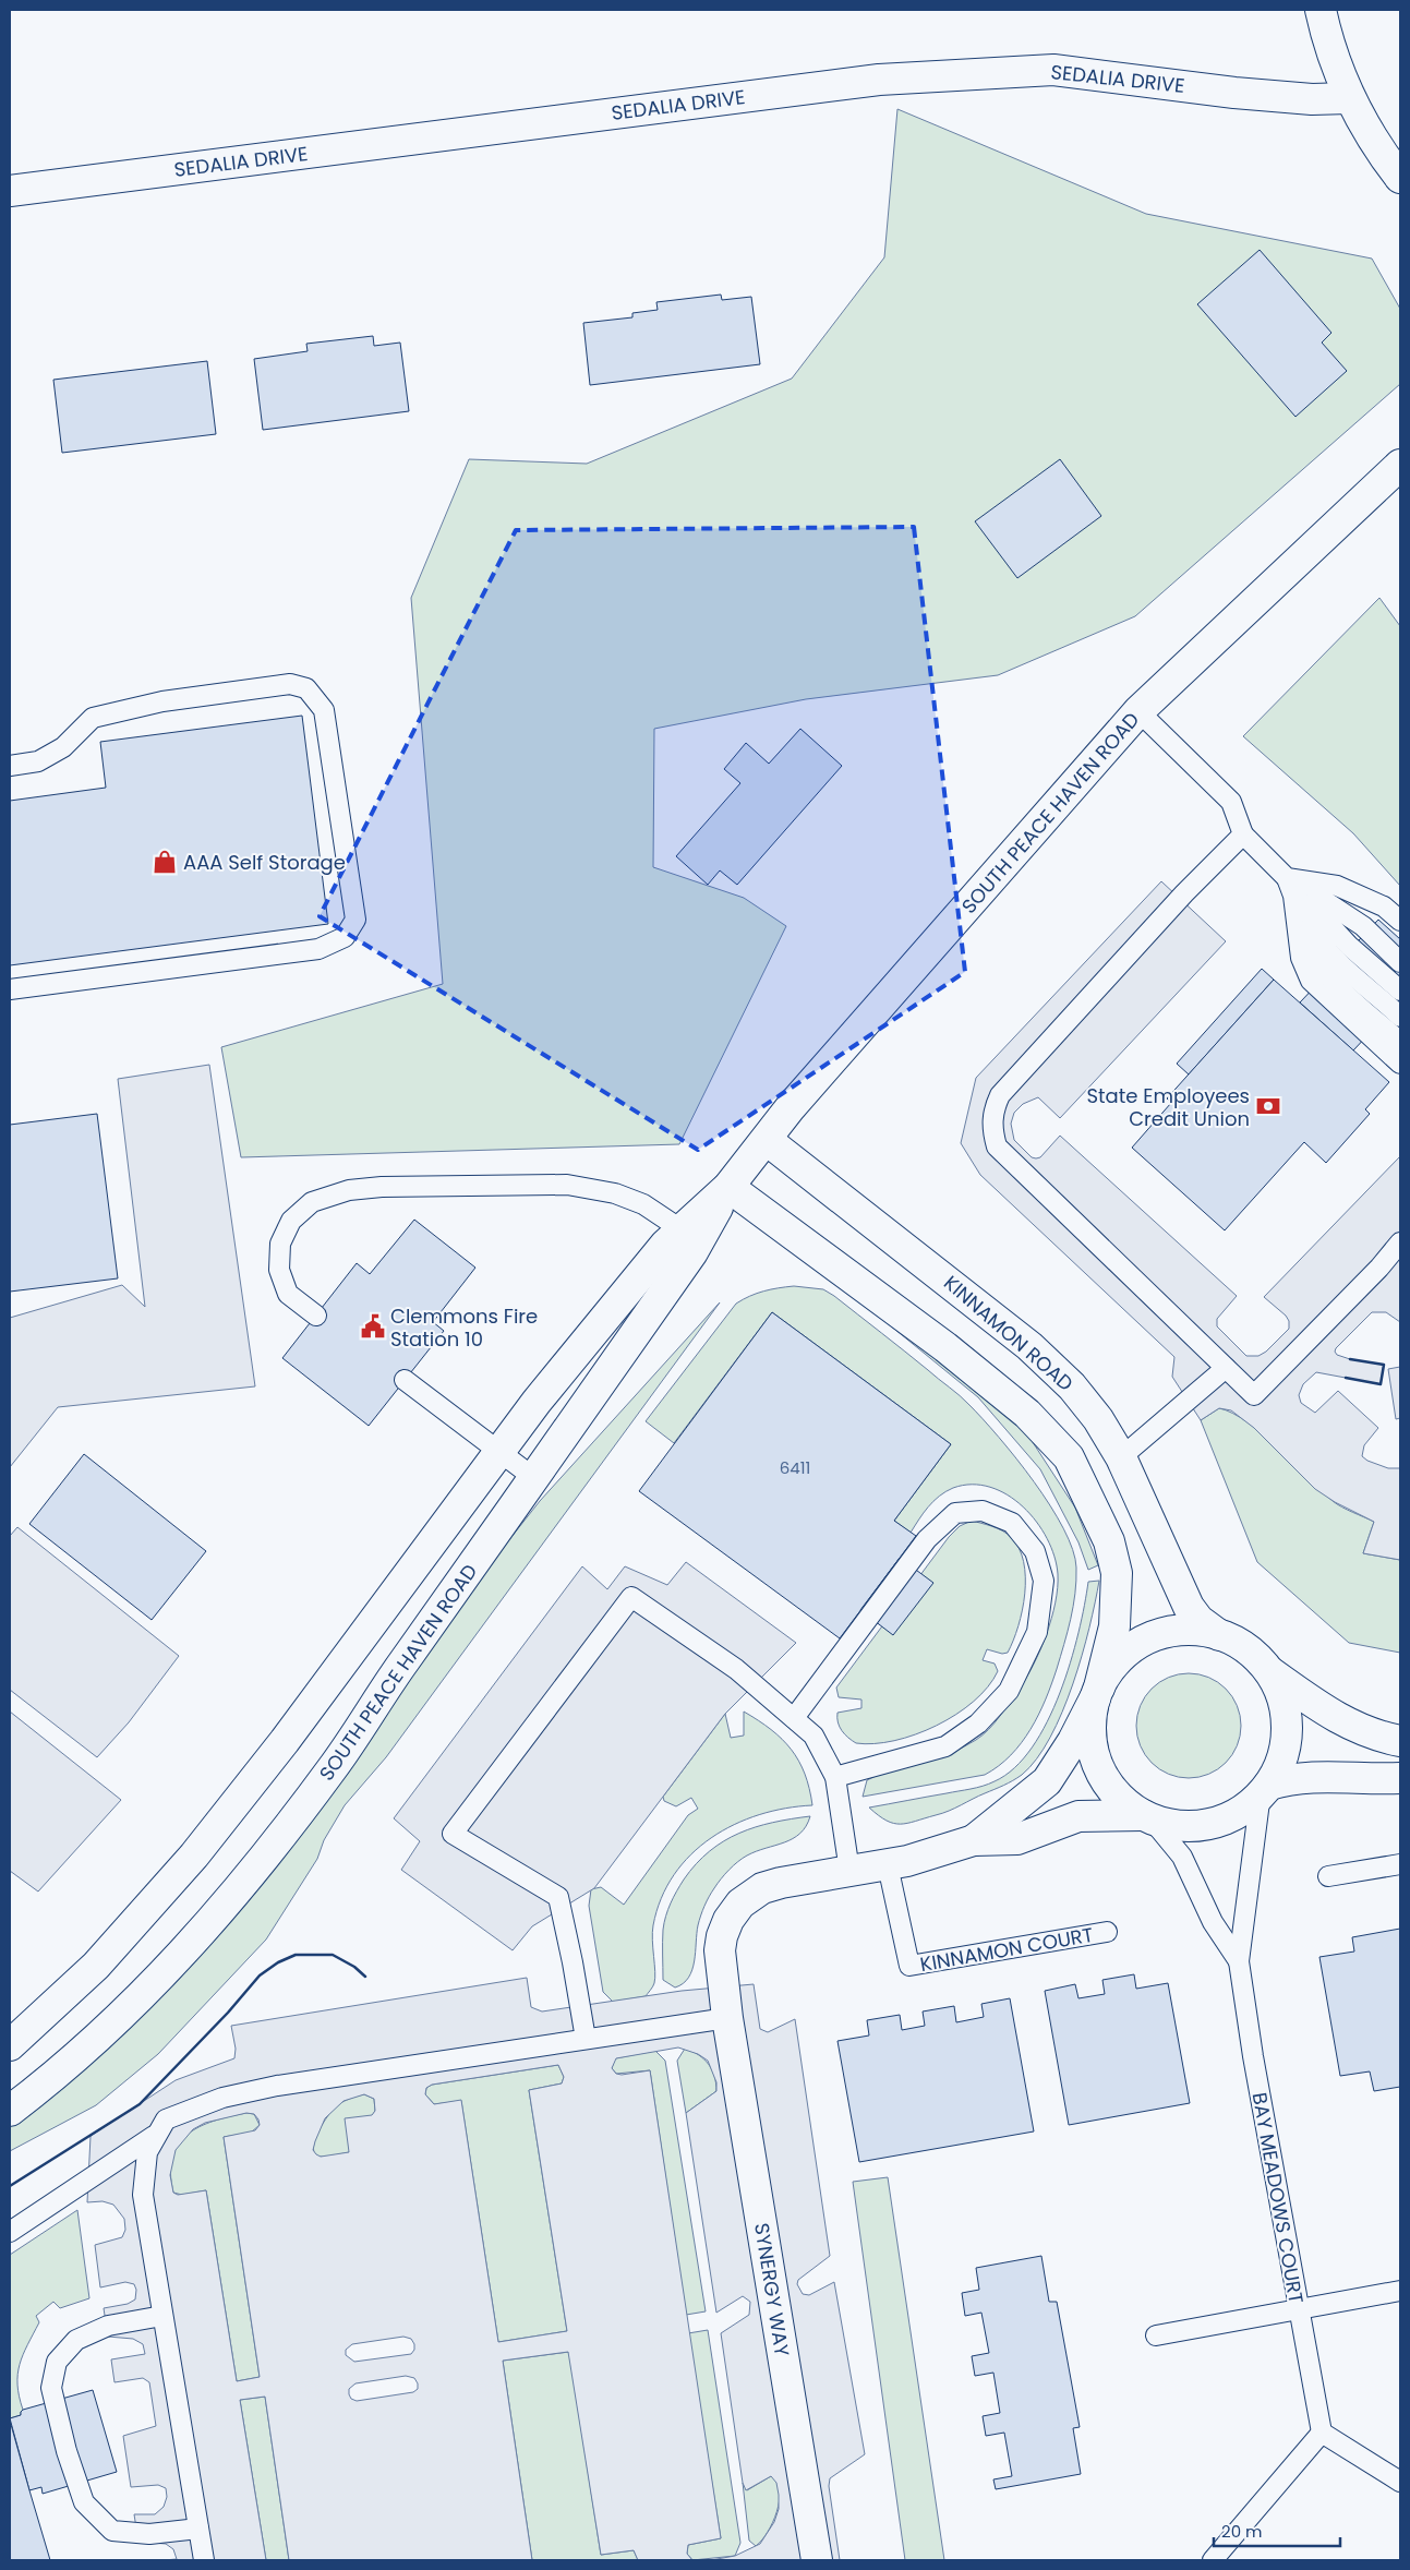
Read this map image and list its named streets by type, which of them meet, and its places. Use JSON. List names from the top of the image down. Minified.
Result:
{"streets":{"main road":["SEDALIA DRIVE","SOUTH PEACE HAVEN ROAD","KINNAMON ROAD","SYNERGY WAY"],"lane":["KINNAMON COURT","BAY MEADOWS COURT"]},"crossings":[["SOUTH PEACE HAVEN ROAD","KINNAMON ROAD"],["KINNAMON ROAD","BAY MEADOWS COURT"]],"places":{"shop":["AAA Self Storage"],"bank":["State Employees Credit Union"],"public building":["Clemmons Fire Station 10"]},"house_numbers":["6411"],"scale_bar":"20 m"}
